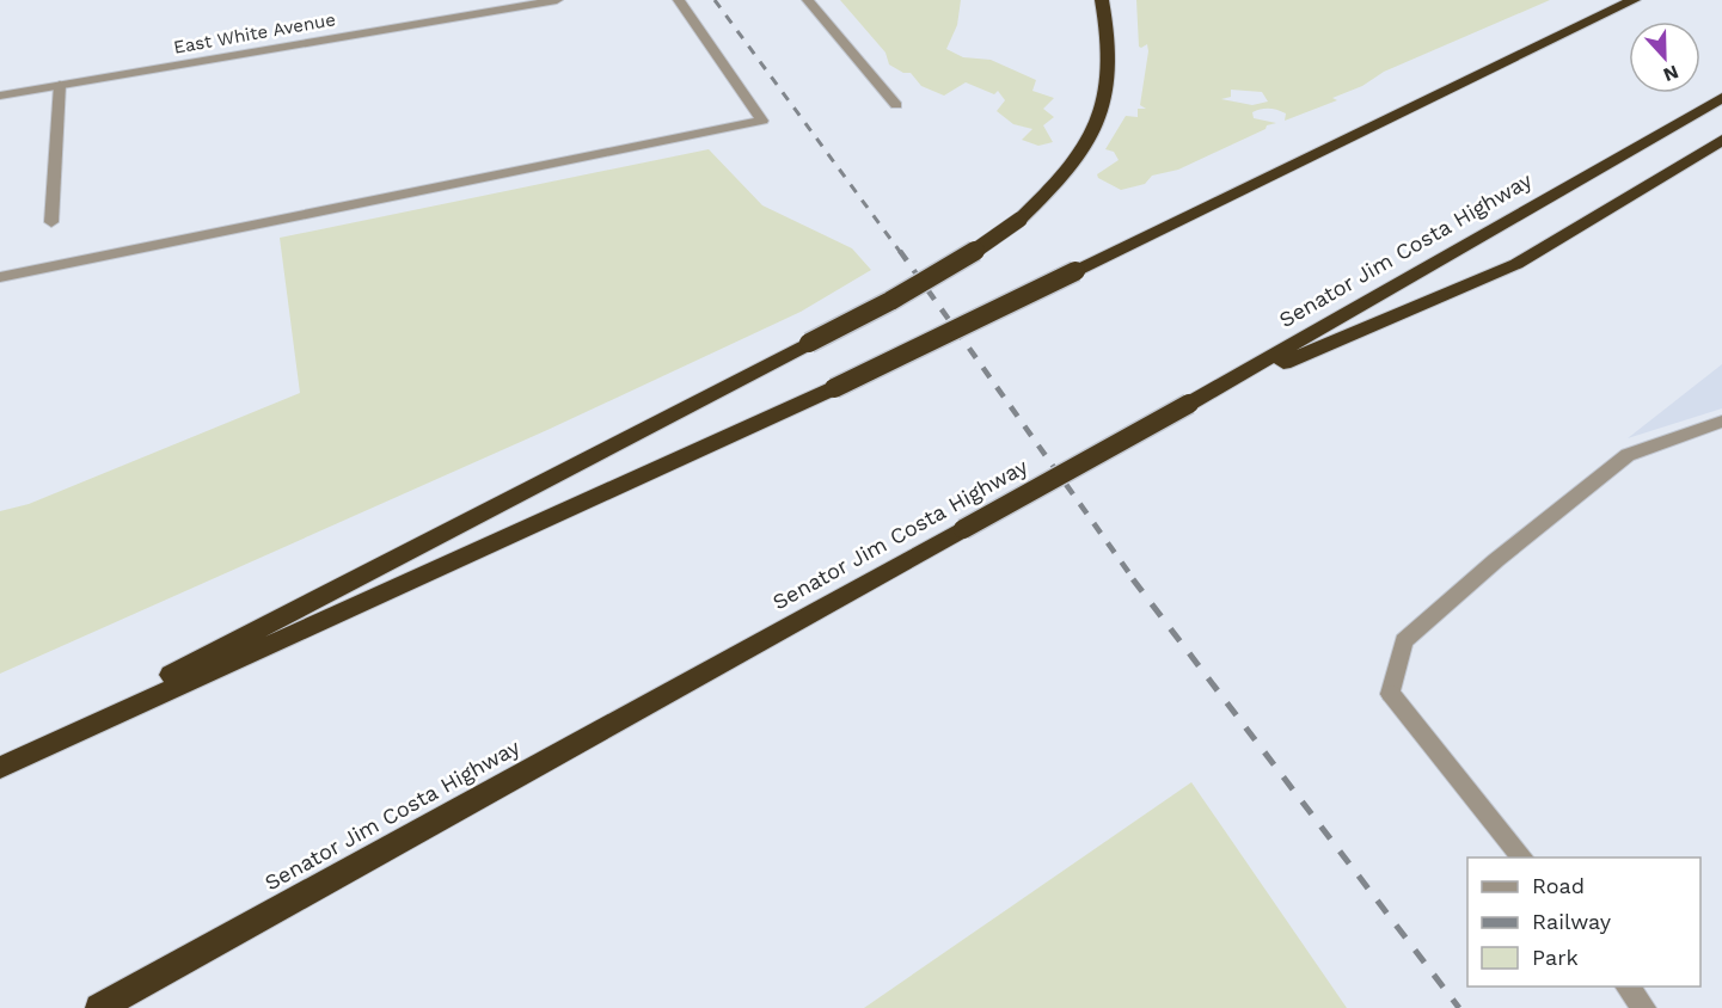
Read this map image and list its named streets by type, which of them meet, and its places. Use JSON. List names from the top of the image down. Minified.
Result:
{"streets":{"highway":["Senator Jim Costa Highway"],"street":["East White Avenue"]},"legend":["Road","Railway","Park"],"north":"bottom"}
